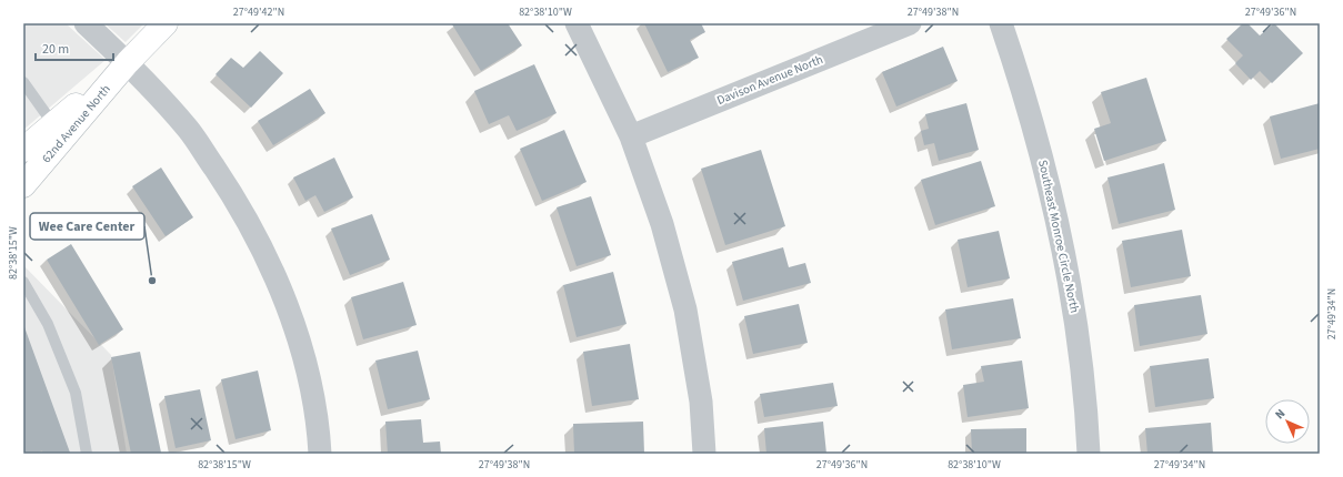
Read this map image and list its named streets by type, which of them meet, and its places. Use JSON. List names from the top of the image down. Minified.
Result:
{"streets":{"street":["Davison Avenue North","62nd Avenue North","Southeast Monroe Circle North"]},"places":["Wee Care Center"],"scale_bar":"20 m","north":"top left","coordinates":["27°49'42\"N","82°38'10\"W","27°49'38\"N","27°49'36\"N","82°38'15\"W","27°49'34\"N"]}
